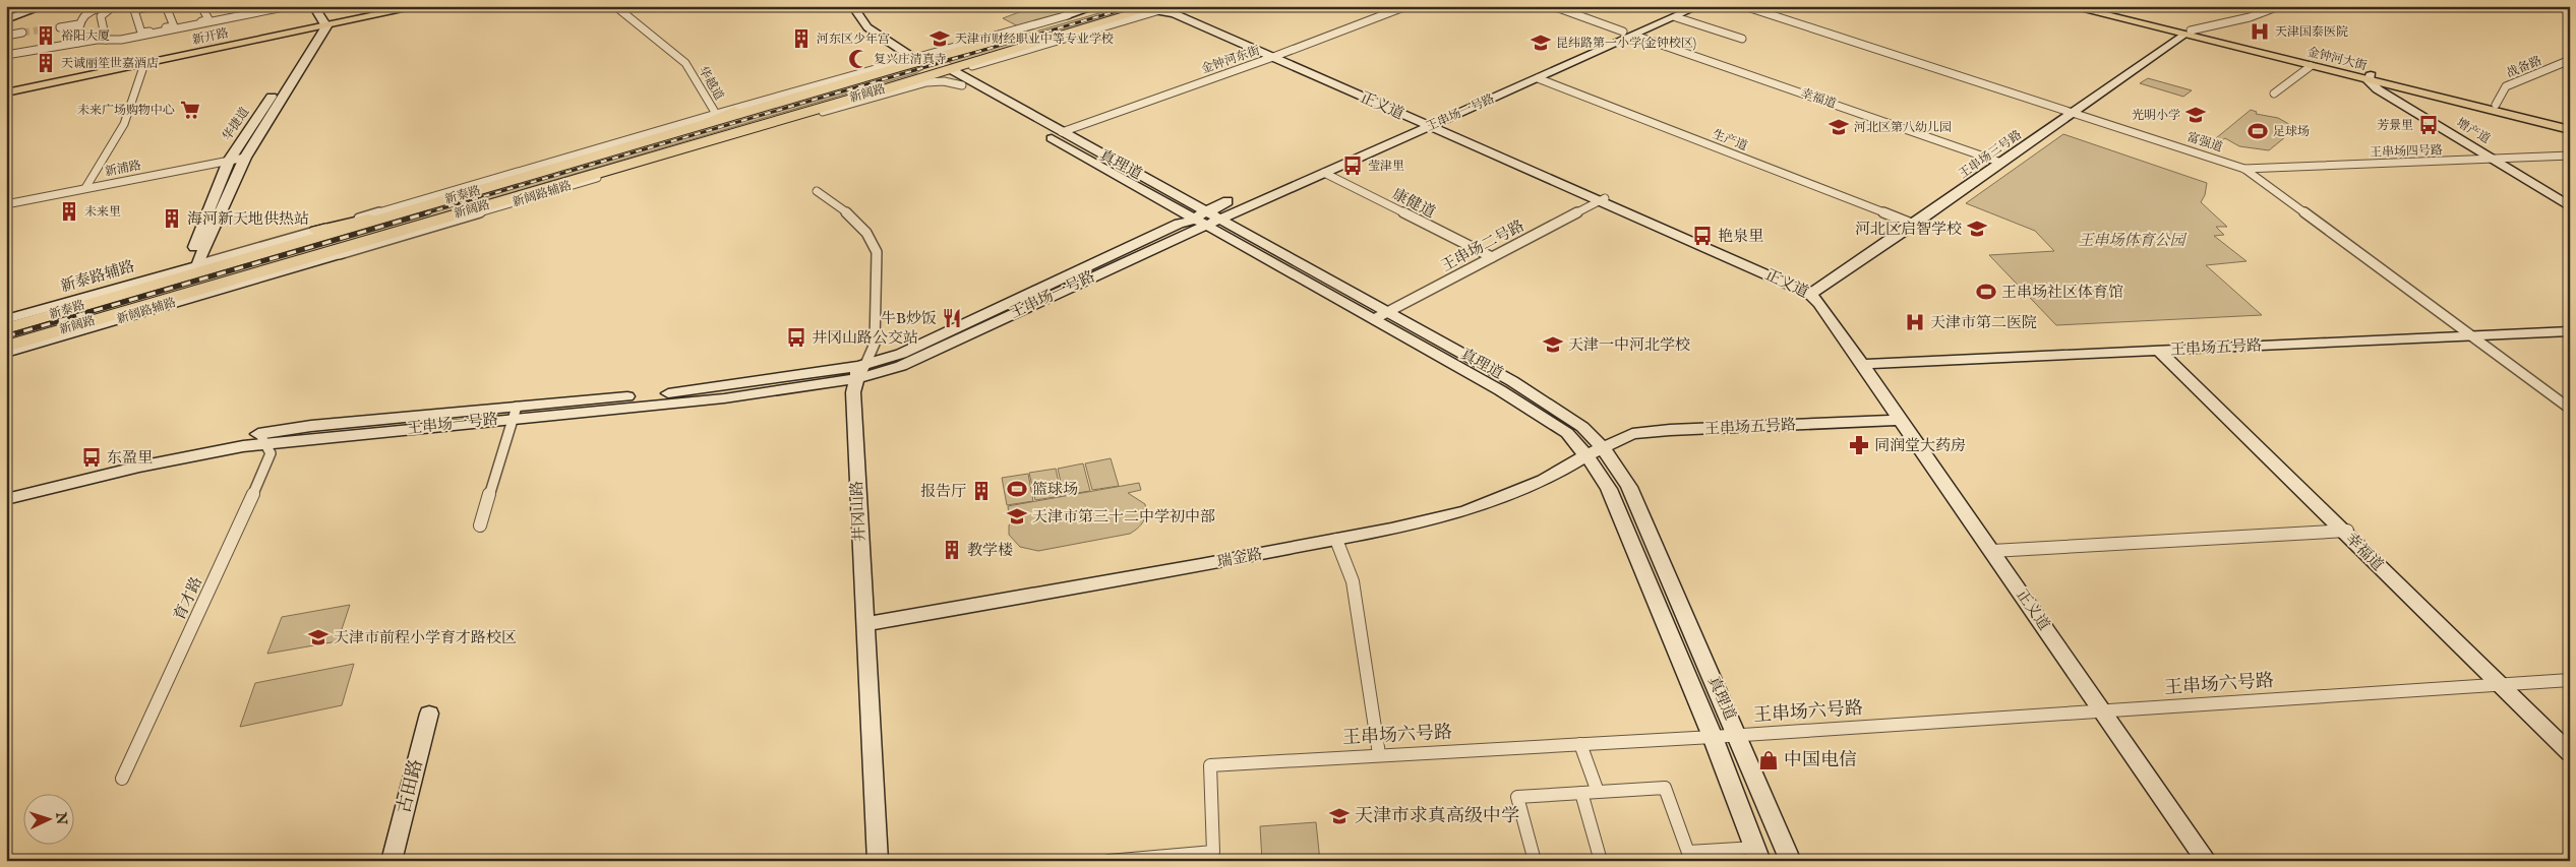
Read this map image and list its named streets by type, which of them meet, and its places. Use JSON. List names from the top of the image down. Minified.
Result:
{"streets":{"highway":["新阔路","新泰路"],"main road":["新开路","金钟河大街"],"street":["金钟河东街","战备路","华越道","幸福道","正义道","王串场一号路","华捷道","增产道","生产道","富强道","王串场四号路","王串场三号路","真理道","新浦路","新阔路辅路","康健道","王串场二号路","新泰路辅路","王串场五号路","井冈山路","瑞金路","育才路","王串场六号路","古田路"]},"crossings":[["新开路","华捷道"],["金钟河大街","战备路"],["金钟河大街","增产道"],["金钟河大街","王串场三号路"],["金钟河东街","正义道"],["金钟河东街","真理道"],["新阔路","正义道"],["新阔路","真理道"],["新阔路","新阔路辅路"],["幸福道","王串场一号路"],["幸福道","王串场三号路"],["幸福道","王串场五号路"],["幸福道","王串场六号路"],["正义道","王串场一号路"],["正义道","王串场三号路"],["正义道","王串场二号路"],["正义道","王串场五号路"],["正义道","王串场六号路"],["王串场一号路","生产道"],["王串场一号路","真理道"],["王串场一号路","康健道"],["王串场一号路","井冈山路"],["王串场一号路","育才路"],["华捷道","新浦路"],["华捷道","新泰路辅路"],["增产道","王串场四号路"],["生产道","王串场三号路"],["富强道","王串场四号路"],["富强道","王串场三号路"],["富强道","王串场五号路"],["真理道","新阔路辅路"],["真理道","王串场二号路"],["真理道","王串场五号路"],["真理道","瑞金路"],["真理道","王串场六号路"],["康健道","王串场二号路"],["王串场五号路","瑞金路"],["井冈山路","瑞金路"]],"parks":["王串场体育公园"],"places":{"hospital":["天津国泰医院","天津市第二医院"],"building":["裕阳大厦","河东区少年宫","天诚丽笙世嘉酒店","未来里","海河新天地供热站","报告厅","教学楼"],"school or university":["天津市财经职业中等专业学校","昆纬路第一小学(金钟校区)","光明小学","河北区第八幼儿园","河北区启智学校","天津一中河北学校","天津市第三十二中学初中部","天津市前程小学育才路校区","天津市求真高级中学"],"mosque":["复兴庄清真寺"],"supermarket":["未来广场购物中心"],"bus stop":["芳景里","莹津里","艳泉里","井冈山路公交站","东盈里"],"sports":["足球场","王串场社区体育馆","篮球场"],"restaurant":["牛B炒饭"],"pharmacy":["同润堂大药房"],"shop":["中国电信"]},"north":"right"}
